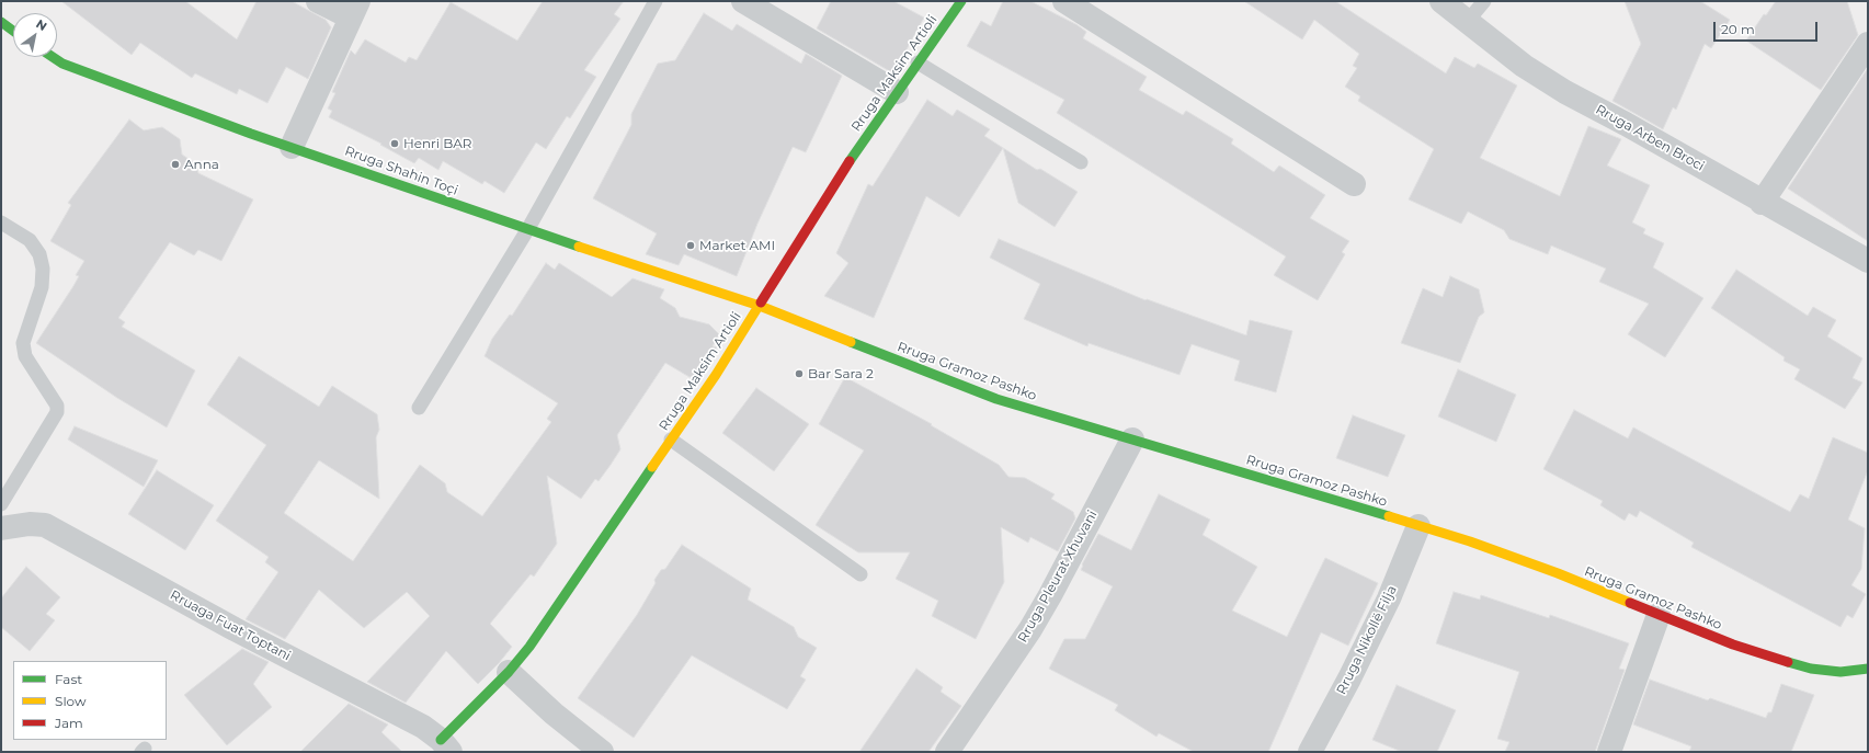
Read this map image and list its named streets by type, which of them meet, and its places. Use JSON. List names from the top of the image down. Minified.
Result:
{"streets":{"street":["Rruga Maksim Artioli","Rruga Arben Broci","Rruga Shahin Toçi","Rruga Gramoz Pashko","Rruga Pleurat Xhuvani","Rruaga Fuat Toptani","Rruga Nikollë Filja"]},"crossings":[["Rruga Maksim Artioli","Rruga Shahin Toçi"],["Rruga Maksim Artioli","Rruga Gramoz Pashko"],["Rruga Maksim Artioli","Rruaga Fuat Toptani"],["Rruga Shahin Toçi","Rruga Gramoz Pashko"],["Rruga Gramoz Pashko","Rruga Pleurat Xhuvani"],["Rruga Gramoz Pashko","Rruga Nikollë Filja"]],"places":["Henri BAR","Anna","Market AMI","Bar Sara 2"],"legend":["Fast","Slow","Jam"],"scale_bar":"20 m","north":"top right"}
